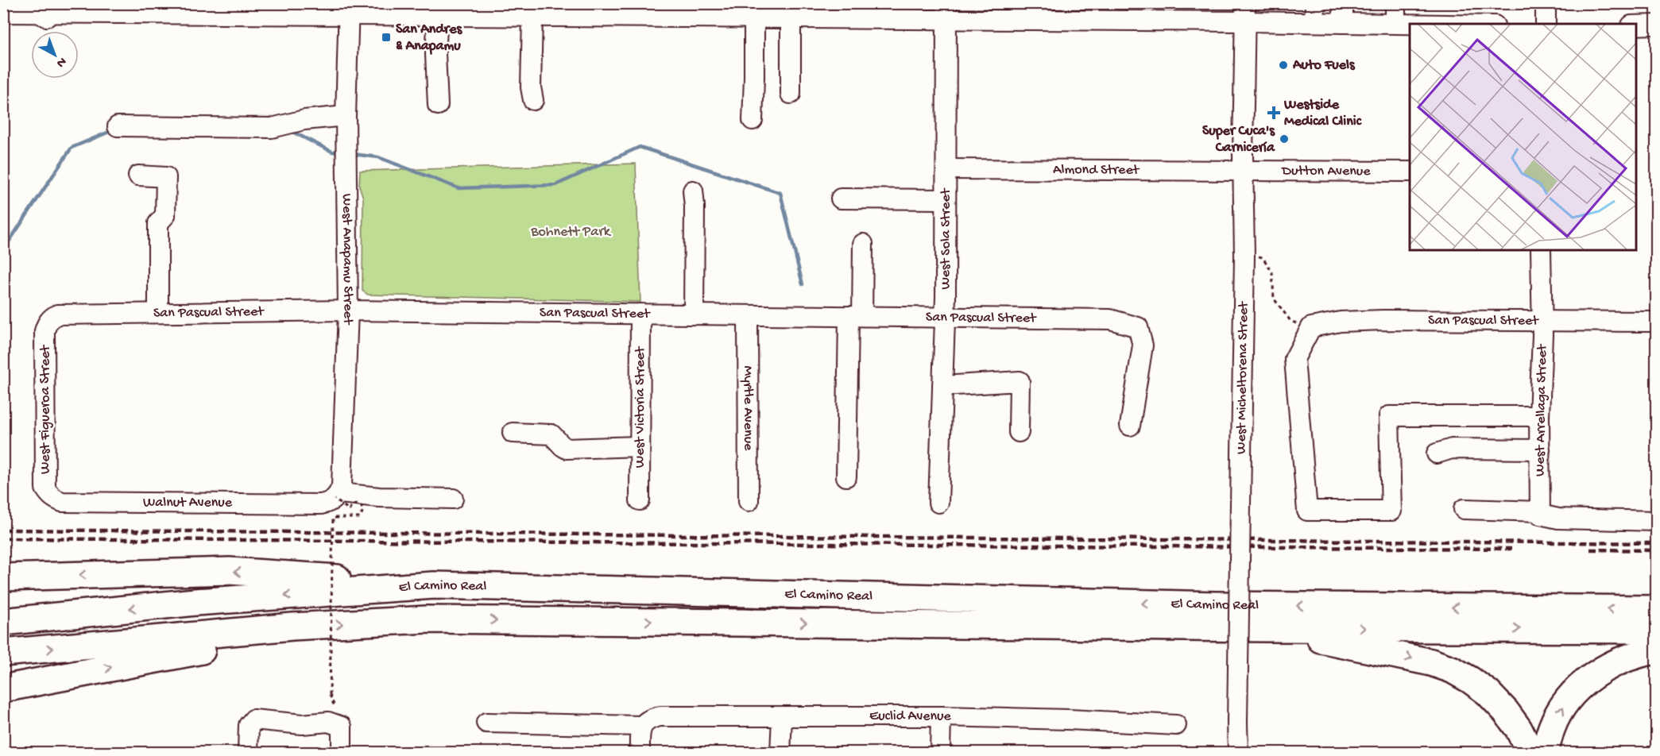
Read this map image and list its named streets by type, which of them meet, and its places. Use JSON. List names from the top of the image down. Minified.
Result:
{"streets":{"highway":["El Camino Real"],"street":["Almond Street","Dutton Avenue","West Sola Street","West Anapamu Street","San Pascual Street","West Micheltorena Street","West Victoria Street","Myrtle Avenue","West Figueroa Street","West Arrellaga Street","Walnut Avenue","Euclid Avenue"]},"crossings":[["Almond Street","Dutton Avenue"],["Almond Street","West Sola Street"],["Almond Street","West Micheltorena Street"],["Dutton Avenue","West Micheltorena Street"],["West Sola Street","San Pascual Street"],["West Anapamu Street","San Pascual Street"],["West Anapamu Street","Walnut Avenue"],["San Pascual Street","West Victoria Street"],["San Pascual Street","Myrtle Avenue"],["San Pascual Street","West Figueroa Street"],["San Pascual Street","West Arrellaga Street"],["West Figueroa Street","Walnut Avenue"]],"parks":["Bohnett Park"],"places":{"transit":["San Andres & Anapamu"],"other":["Auto Fuels","Super Cuca's Carnicería"],"health":["Westside Medical Clinic"]},"north":"bottom right"}
